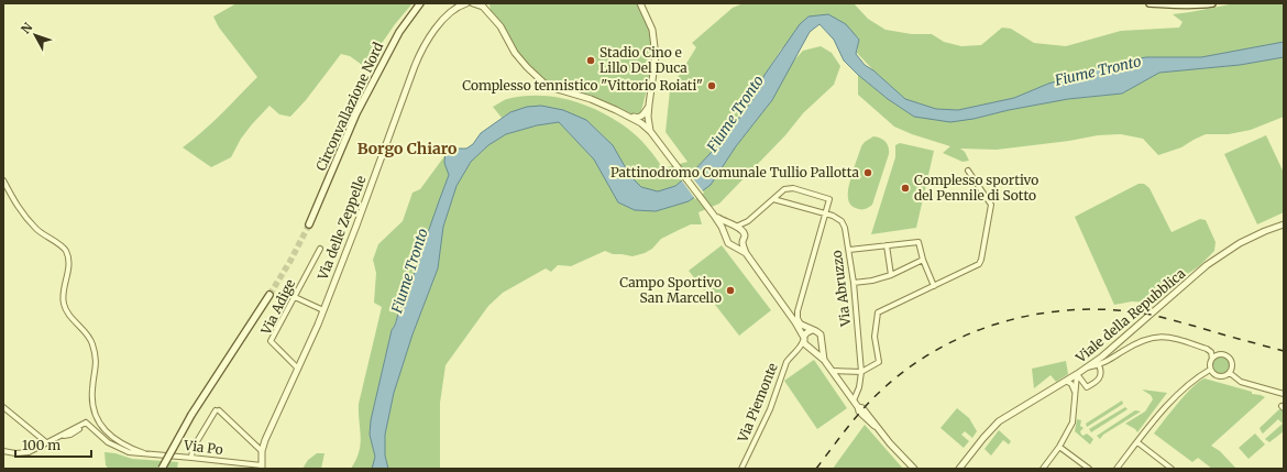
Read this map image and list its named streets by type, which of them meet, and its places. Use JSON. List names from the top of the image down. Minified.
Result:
{"streets":{"main road":["Circonvallazione Nord"],"street":["Via delle Zeppelle","Via Abruzzo","Via Adige","Viale della Repubblica","Via Piemonte","Via Po"]},"crossings":[["Via delle Zeppelle","Via Adige"],["Via delle Zeppelle","Via Po"]],"districts":["Borgo Chiaro"],"water":["Fiume Tronto"],"places":["Stadio Cino e Lillo Del Duca","Complesso tennistico \"Vittorio Roiati\"","Pattinodromo Comunale Tullio Pallotta","Complesso sportivo del Pennile di Sotto","Campo Sportivo San Marcello"],"scale_bar":"100 m","north":"top left"}
